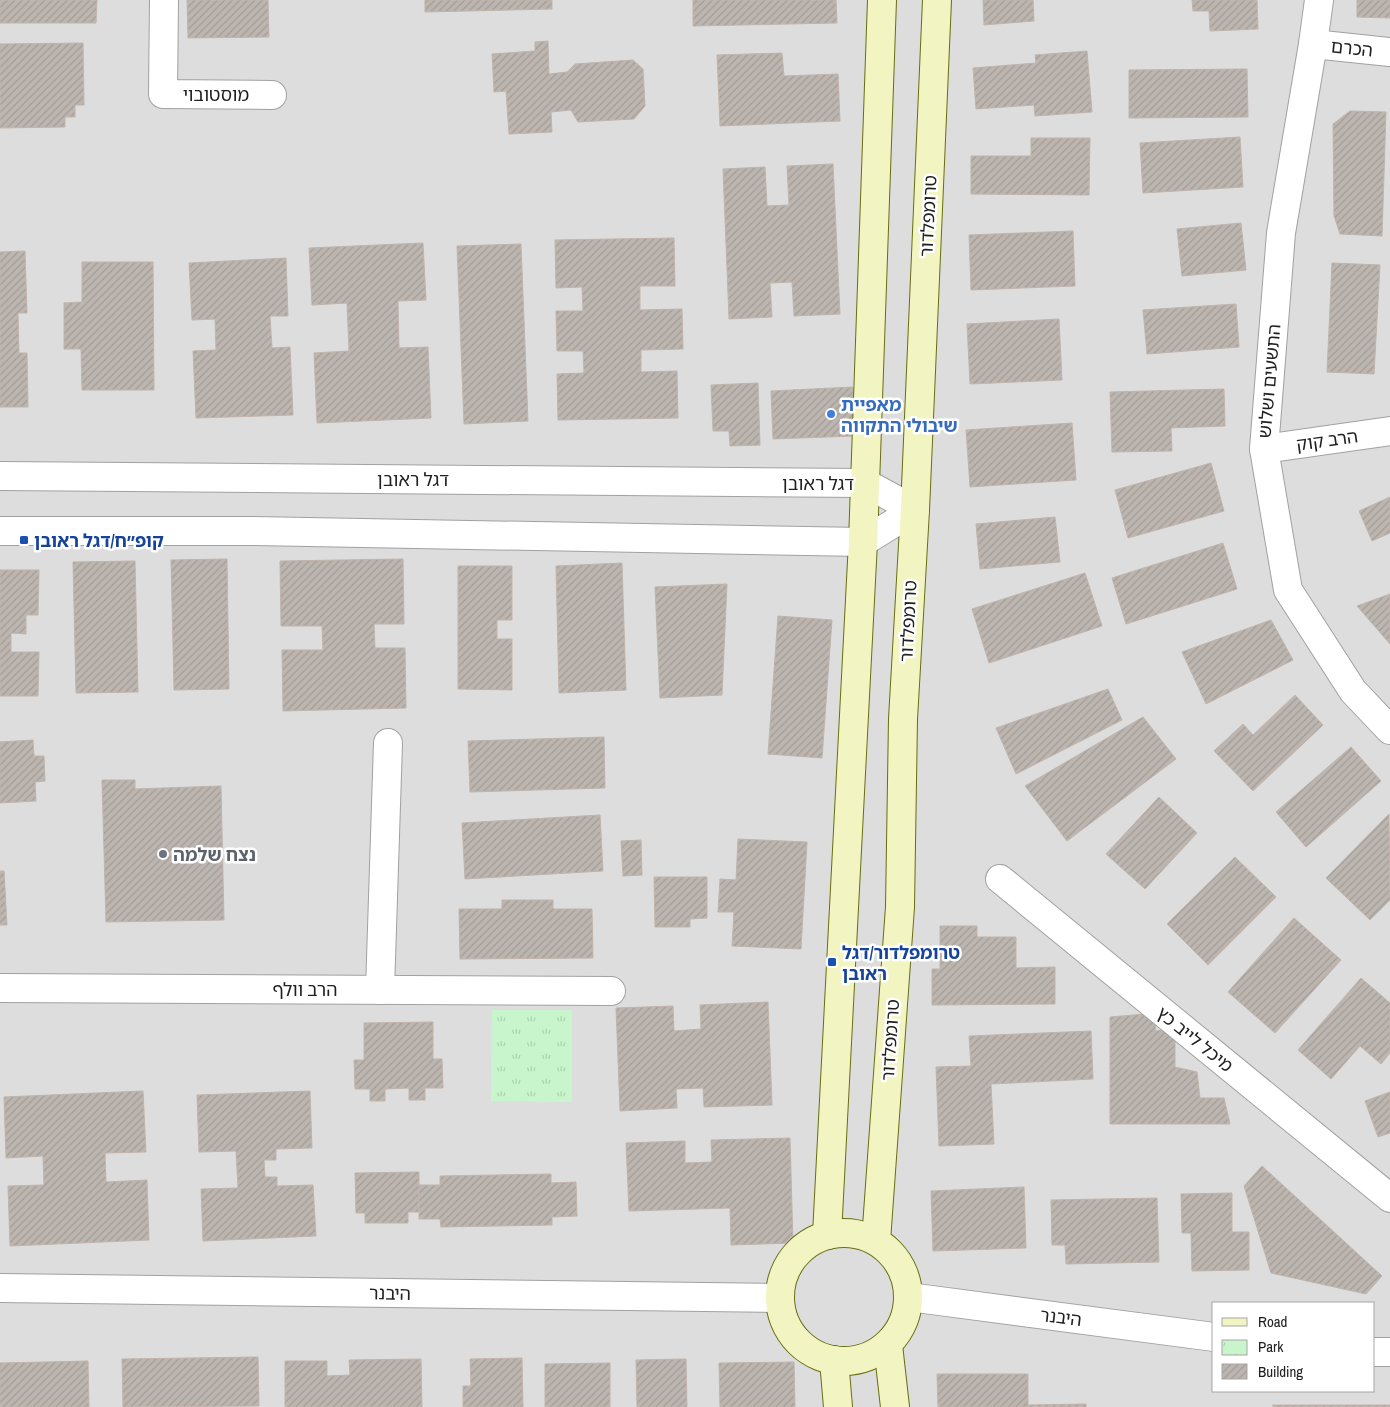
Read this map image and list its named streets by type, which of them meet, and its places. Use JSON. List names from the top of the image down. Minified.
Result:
{"streets":{"main road":["טרומפלדור"],"street":["הכרם","מוסטובוי","התשעים ושלוש","הרב קוק","דגל ראובן","הרב וולף","מיכל לייב כץ","היבנר"]},"crossings":[["הכרם","התשעים ושלוש"],["טרומפלדור","דגל ראובן"],["טרומפלדור","היבנר"],["התשעים ושלוש","הרב קוק"]],"places":{"other":["מאפיית שיבולי התקווה","נצח שלמה"],"transit":["קופ״ח/דגל ראובן","טרומפלדור/דגל ראובן"]},"legend":["Road","Park","Building"]}
